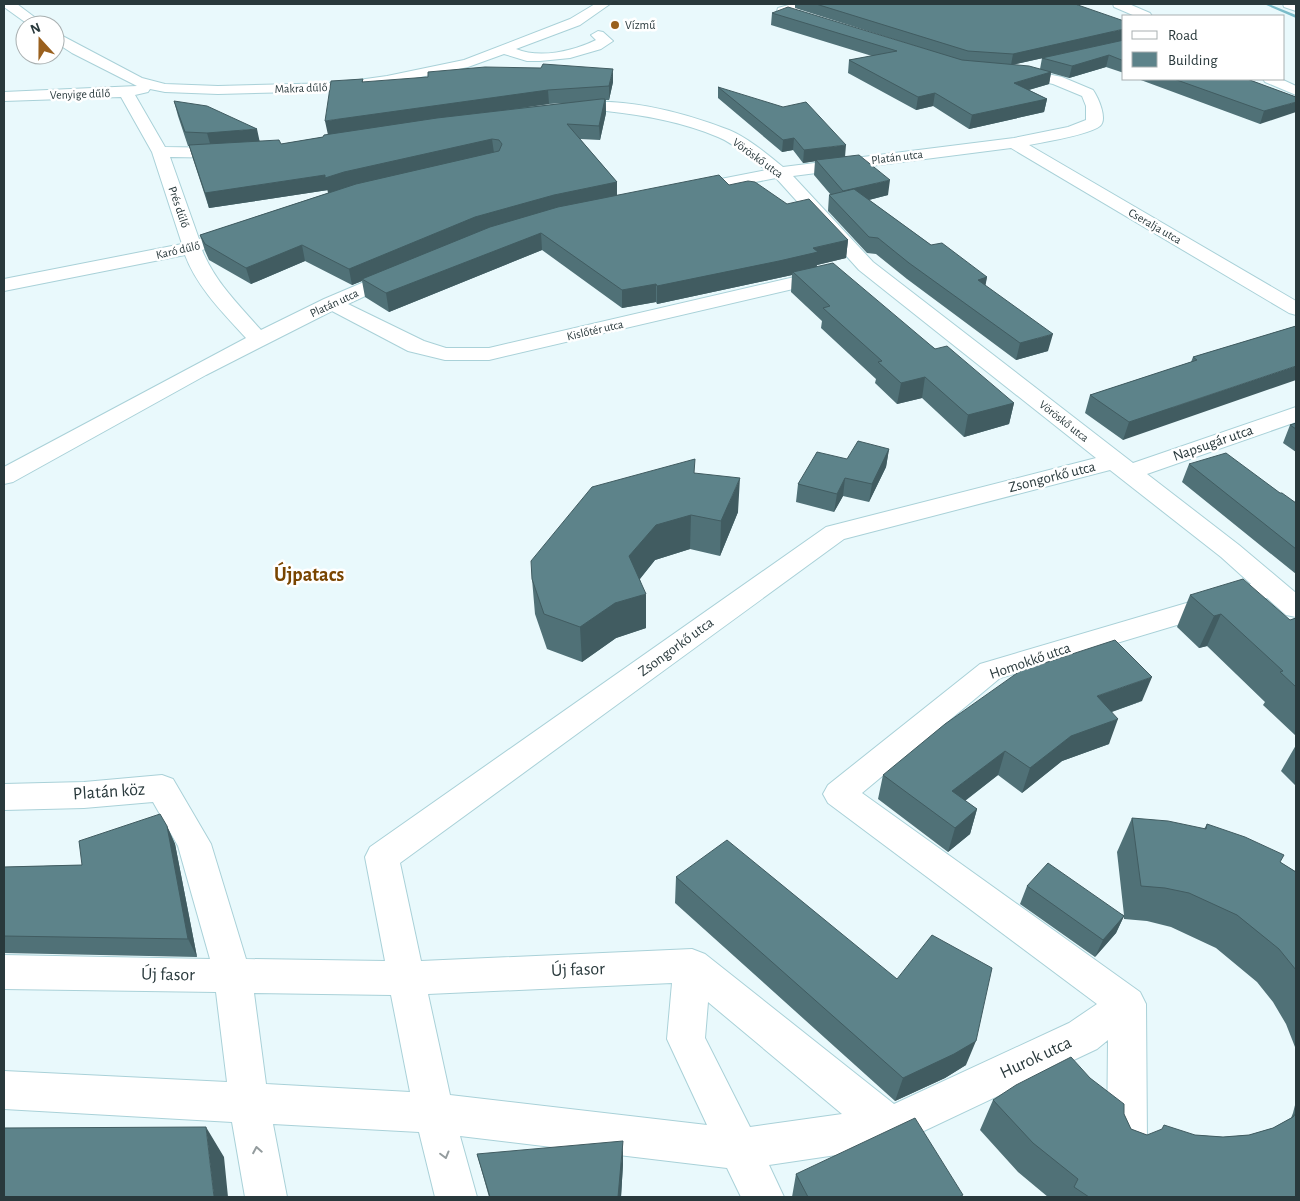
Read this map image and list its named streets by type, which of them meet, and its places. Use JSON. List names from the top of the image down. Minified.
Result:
{"streets":{"street":["Makra dűlő","Venyige dűlő","Platán utca","Vöröskő utca","Prés dűlő","Cseralja utca","Karó dűlő","Kislőtér utca","Napsugár utca","Zsongorkő utca","Homokkő utca","Platán köz","Új fasor","Hurok utca"]},"crossings":[["Makra dűlő","Venyige dűlő"],["Venyige dűlő","Prés dűlő"],["Platán utca","Vöröskő utca"],["Platán utca","Prés dűlő"],["Platán utca","Cseralja utca"],["Platán utca","Kislőtér utca"],["Vöröskő utca","Kislőtér utca"],["Vöröskő utca","Napsugár utca"],["Vöröskő utca","Zsongorkő utca"],["Vöröskő utca","Homokkő utca"],["Prés dűlő","Karó dűlő"],["Napsugár utca","Zsongorkő utca"],["Zsongorkő utca","Új fasor"],["Homokkő utca","Hurok utca"],["Platán köz","Új fasor"]],"districts":["Újpatacs"],"places":["Vízmű"],"legend":["Road","Building"],"north":"top"}
